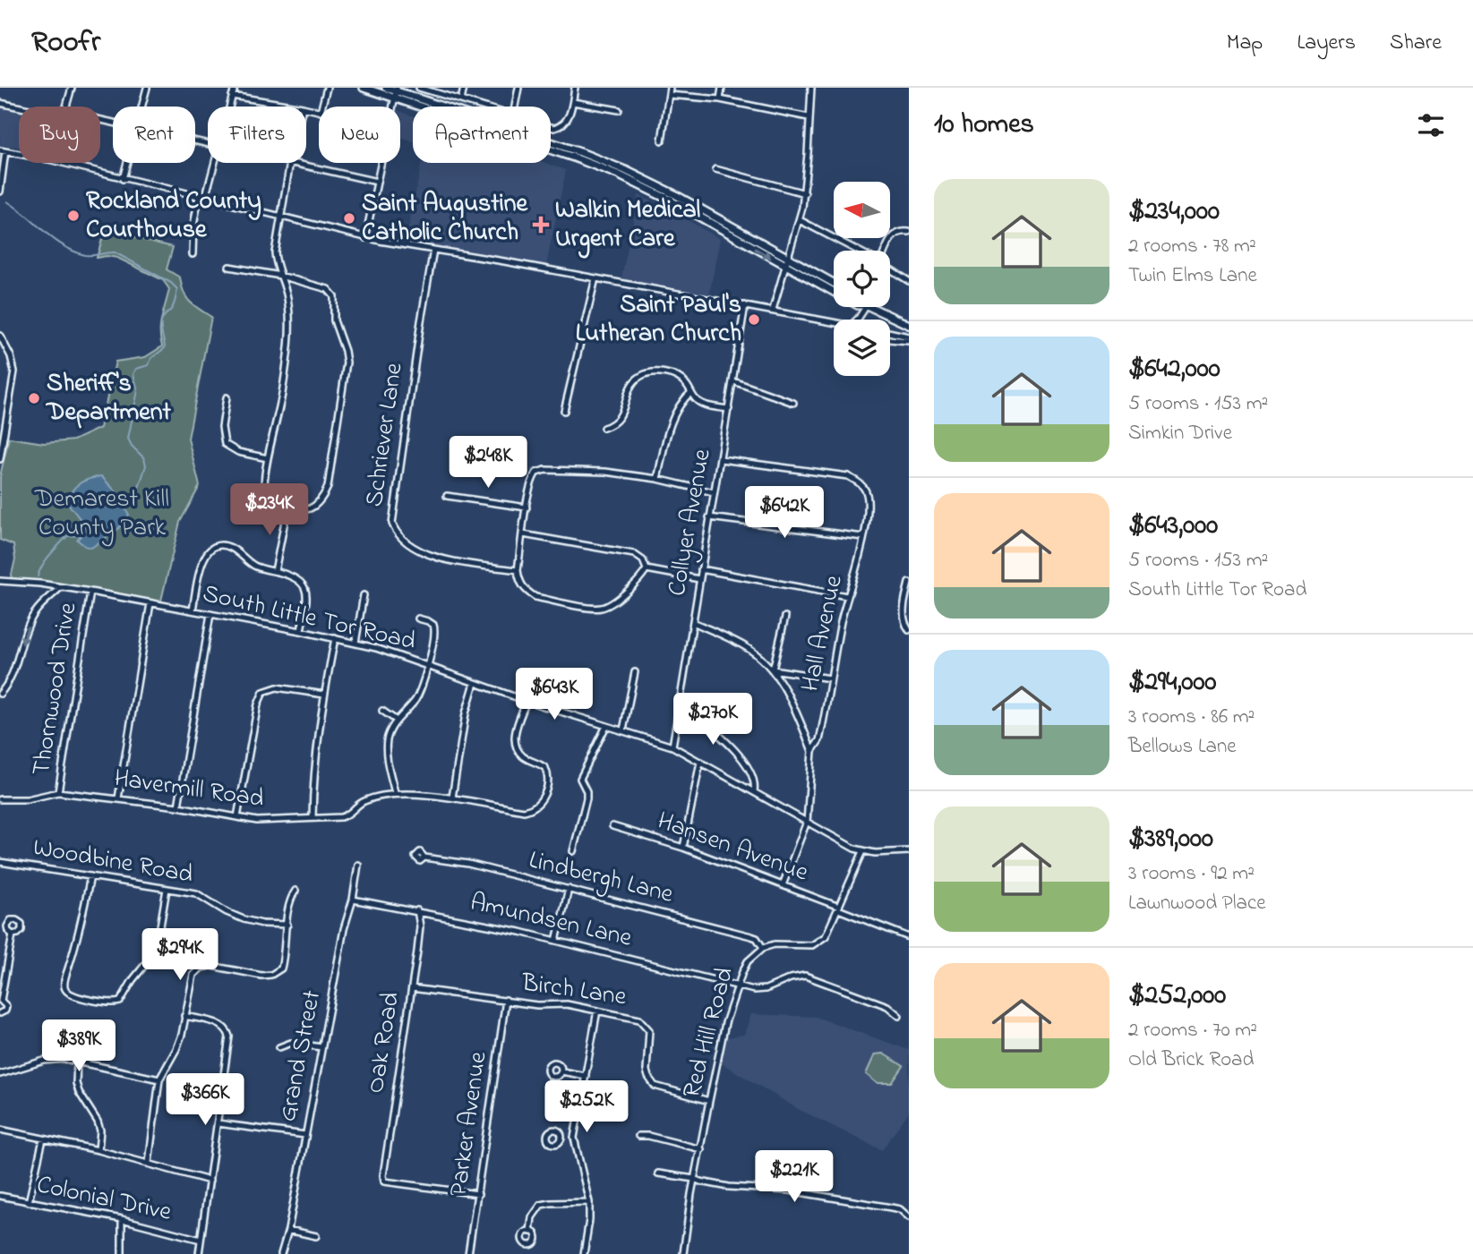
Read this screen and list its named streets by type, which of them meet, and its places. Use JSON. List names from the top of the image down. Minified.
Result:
{"streets":{"street":["Schriever Lane","Collyer Avenue","South Little Tor Road","Hall Avenue","Thornwood Drive","Havermill Road","Hansen Avenue","Woodbine Road","Lindbergh Lane","Amundsen Lane","Birch Lane","Red Hill Road","Oak Road","Grand Street","Parker Avenue","Colonial Drive"]},"crossings":[["Collyer Avenue","South Little Tor Road"],["Collyer Avenue","Hall Avenue"],["South Little Tor Road","Hall Avenue"],["South Little Tor Road","Thornwood Drive"],["South Little Tor Road","Havermill Road"],["South Little Tor Road","Red Hill Road"],["Hall Avenue","Hansen Avenue"],["Thornwood Drive","Havermill Road"],["Hansen Avenue","Red Hill Road"],["Lindbergh Lane","Red Hill Road"],["Amundsen Lane","Red Hill Road"],["Amundsen Lane","Oak Road"],["Amundsen Lane","Grand Street"],["Birch Lane","Red Hill Road"],["Birch Lane","Oak Road"],["Birch Lane","Parker Avenue"],["Oak Road","Parker Avenue"]],"parks":["Demarest Kill County Park"],"places":{"other":["Rockland County Courthouse","Saint Augustine Catholic Church","Saint Paul's Lutheran Church","Sheriff's Department"],"health":["Walkin Medical Urgent Care"]},"north":"left","page":{"header":"Roofr","nav":["Map","Layers","Share"],"heading":"10 homes","chip":["Buy","Rent","Filters","New","Apartment"],"list":[{"name":"$234,000","note":"2 rooms · 78 m² · Twin Elms Lane"},{"name":"$642,000","note":"5 rooms · 153 m² · Simkin Drive"},{"name":"$643,000","note":"5 rooms · 153 m² · South Little Tor Road"},{"name":"$294,000","note":"3 rooms · 86 m² · Bellows Lane"},{"name":"$389,000","note":"3 rooms · 92 m² · Lawnwood Place"},{"name":"$252,000","note":"2 rooms · 70 m² · Old Brick Road"}],"price":["$248K","$234K","$642K","$643K","$270K","$294K","$389K","$366K","$252K","$221K"]}}
